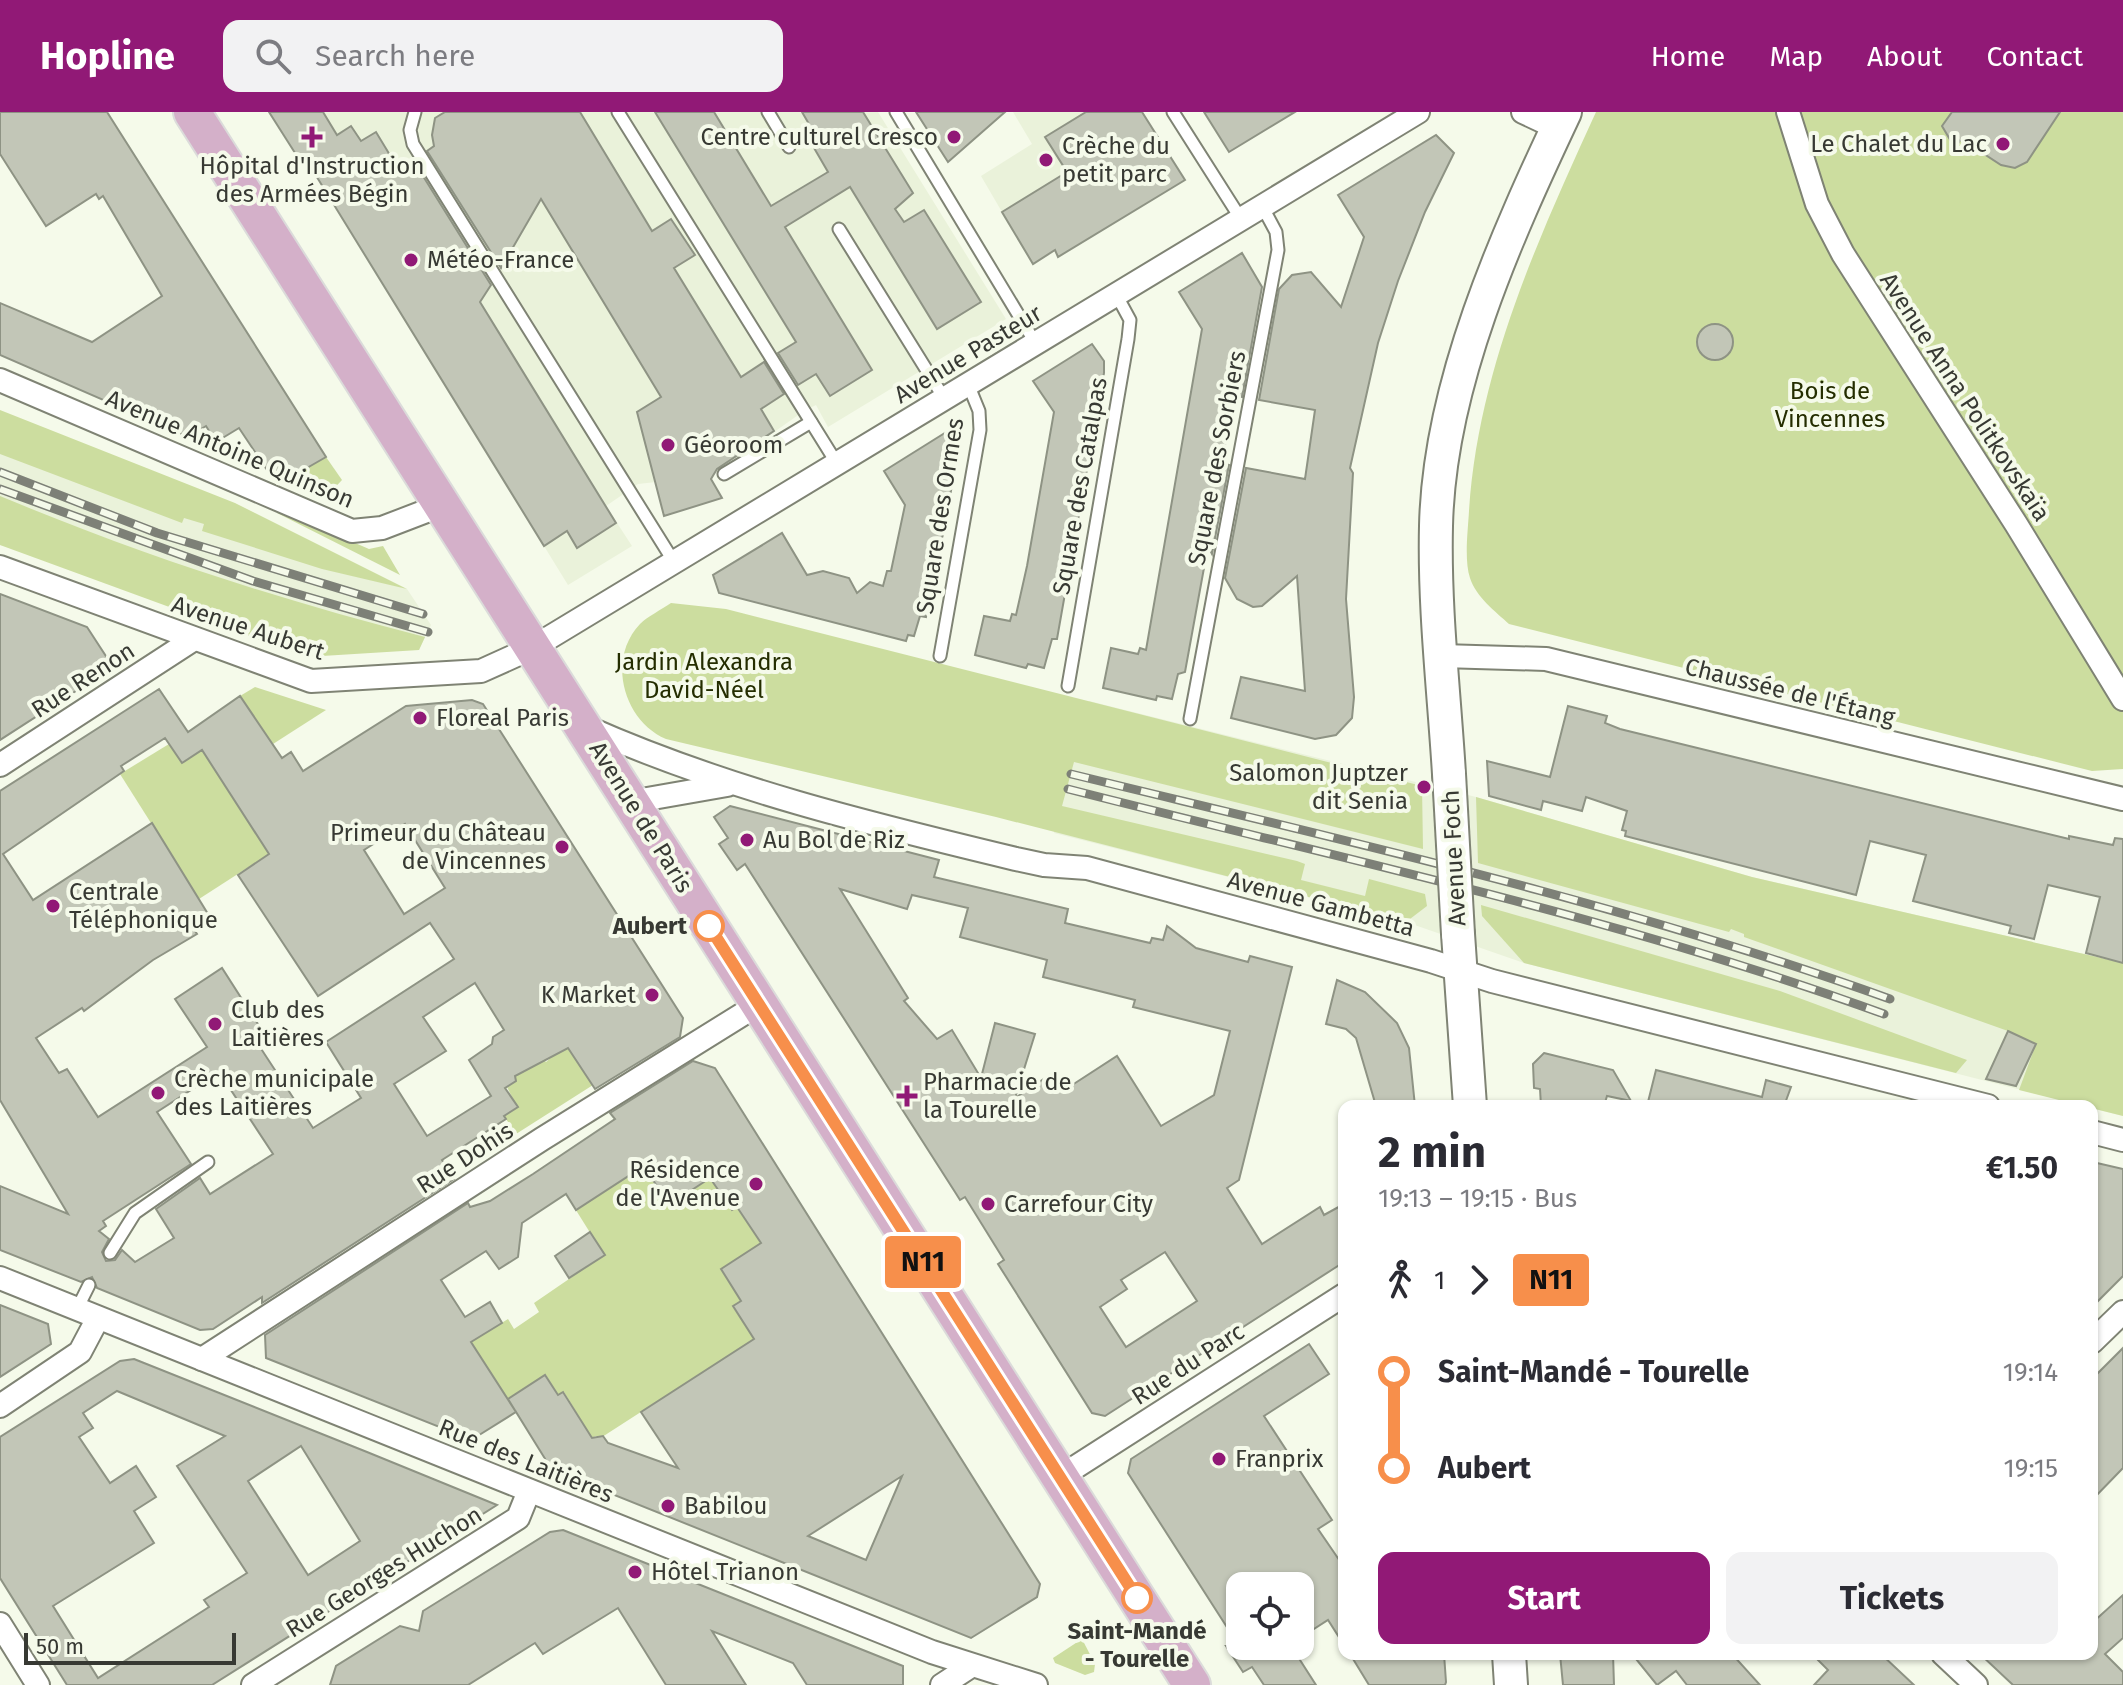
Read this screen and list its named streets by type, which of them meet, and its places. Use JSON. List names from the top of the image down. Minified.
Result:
{"streets":{"main road":["Avenue de Paris"],"street":["Avenue Pasteur","Avenue Anna Politkovskaïa","Avenue Antoine Quinson","Avenue Aubert","Rue Renon","Chaussée de l'Étang","Avenue Foch","Avenue Gambetta","Rue Dohis","Rue du Parc","Rue des Laitières","Rue Georges Huchon"],"lane":["Square des Sorbiers","Square des Catalpas","Square des Ormes"]},"crossings":[["Avenue Pasteur","Square des Sorbiers"],["Avenue Pasteur","Square des Catalpas"],["Avenue Pasteur","Square des Ormes"],["Avenue Pasteur","Avenue Aubert"],["Avenue Pasteur","Avenue de Paris"],["Avenue Antoine Quinson","Avenue de Paris"],["Avenue Aubert","Rue Renon"],["Avenue Aubert","Avenue de Paris"],["Chaussée de l'Étang","Avenue Foch"],["Avenue de Paris","Avenue Gambetta"],["Avenue de Paris","Rue Dohis"],["Avenue de Paris","Rue du Parc"],["Avenue Foch","Avenue Gambetta"],["Rue Dohis","Rue des Laitières"],["Rue des Laitières","Rue Georges Huchon"]],"parks":["Bois de Vincennes","Jardin Alexandra David-Néel"],"places":{"health":["Hôpital d'Instruction des Armées Bégin","Pharmacie de la Tourelle"],"other":["Centre culturel Cresco","Le Chalet du Lac","Crèche du petit parc","Météo-France","Géoroom","Floreal Paris","Salomon Juptzer dit Senia","Au Bol de Riz","Primeur du Château de Vincennes","Centrale Téléphonique","Aubert","K Market","Club des Laitières","Crèche municipale des Laitières","Résidence de l'Avenue","Carrefour City","Franprix","Babilou","Hôtel Trianon","Saint-Mandé - Tourelle"]},"lines":["bus line N11"],"scale_bar":"50 m","page":{"header":"Hopline","search":"Search here","nav":["Home","Map","About","Contact"],"on_map":"N11","heading":["2 min","19:13 – 19:15 · Bus","€1.50"],"legs":["1","N11"],"list":[{"name":"Saint-Mandé - Tourelle","value":"19:14"},{"name":"Aubert","value":"19:15"}],"buttons":["Start","Tickets"],"scale":"50 m"}}
